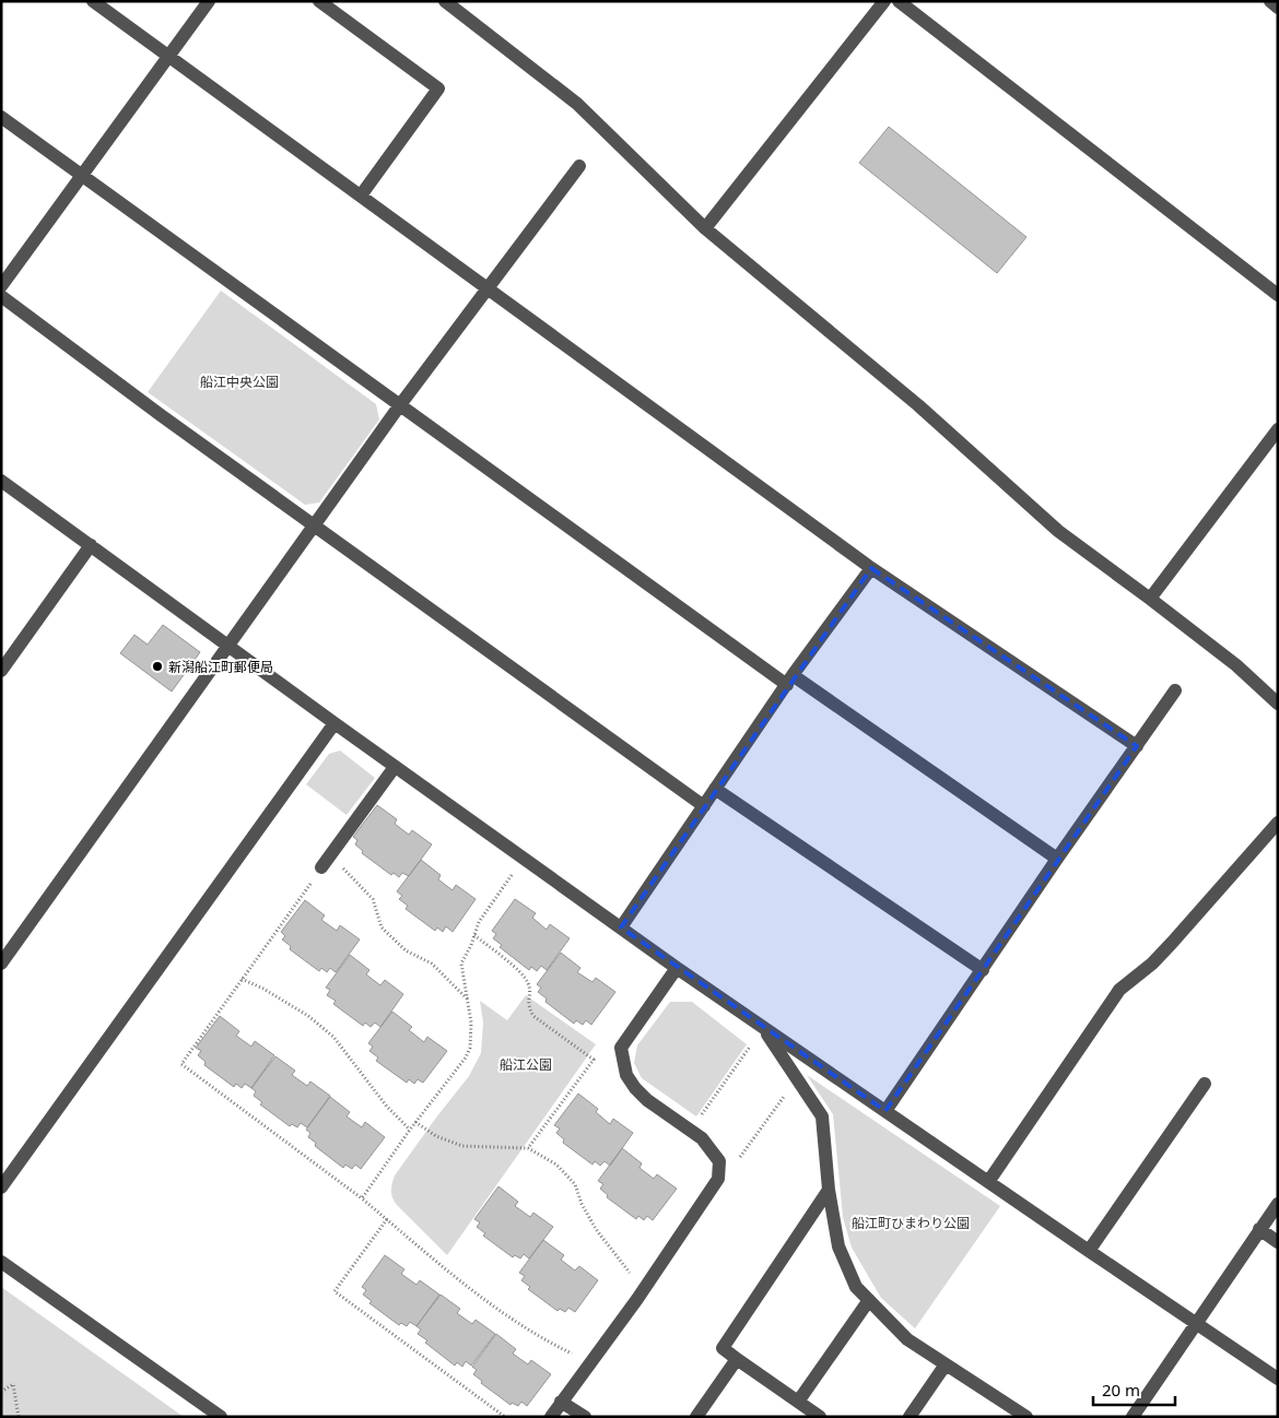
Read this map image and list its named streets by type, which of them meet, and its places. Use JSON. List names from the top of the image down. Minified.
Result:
{"parks":["船江中央公園","船江公園","船江町ひまわり公園"],"places":["新潟船江町郵便局"],"scale_bar":"20 m"}
